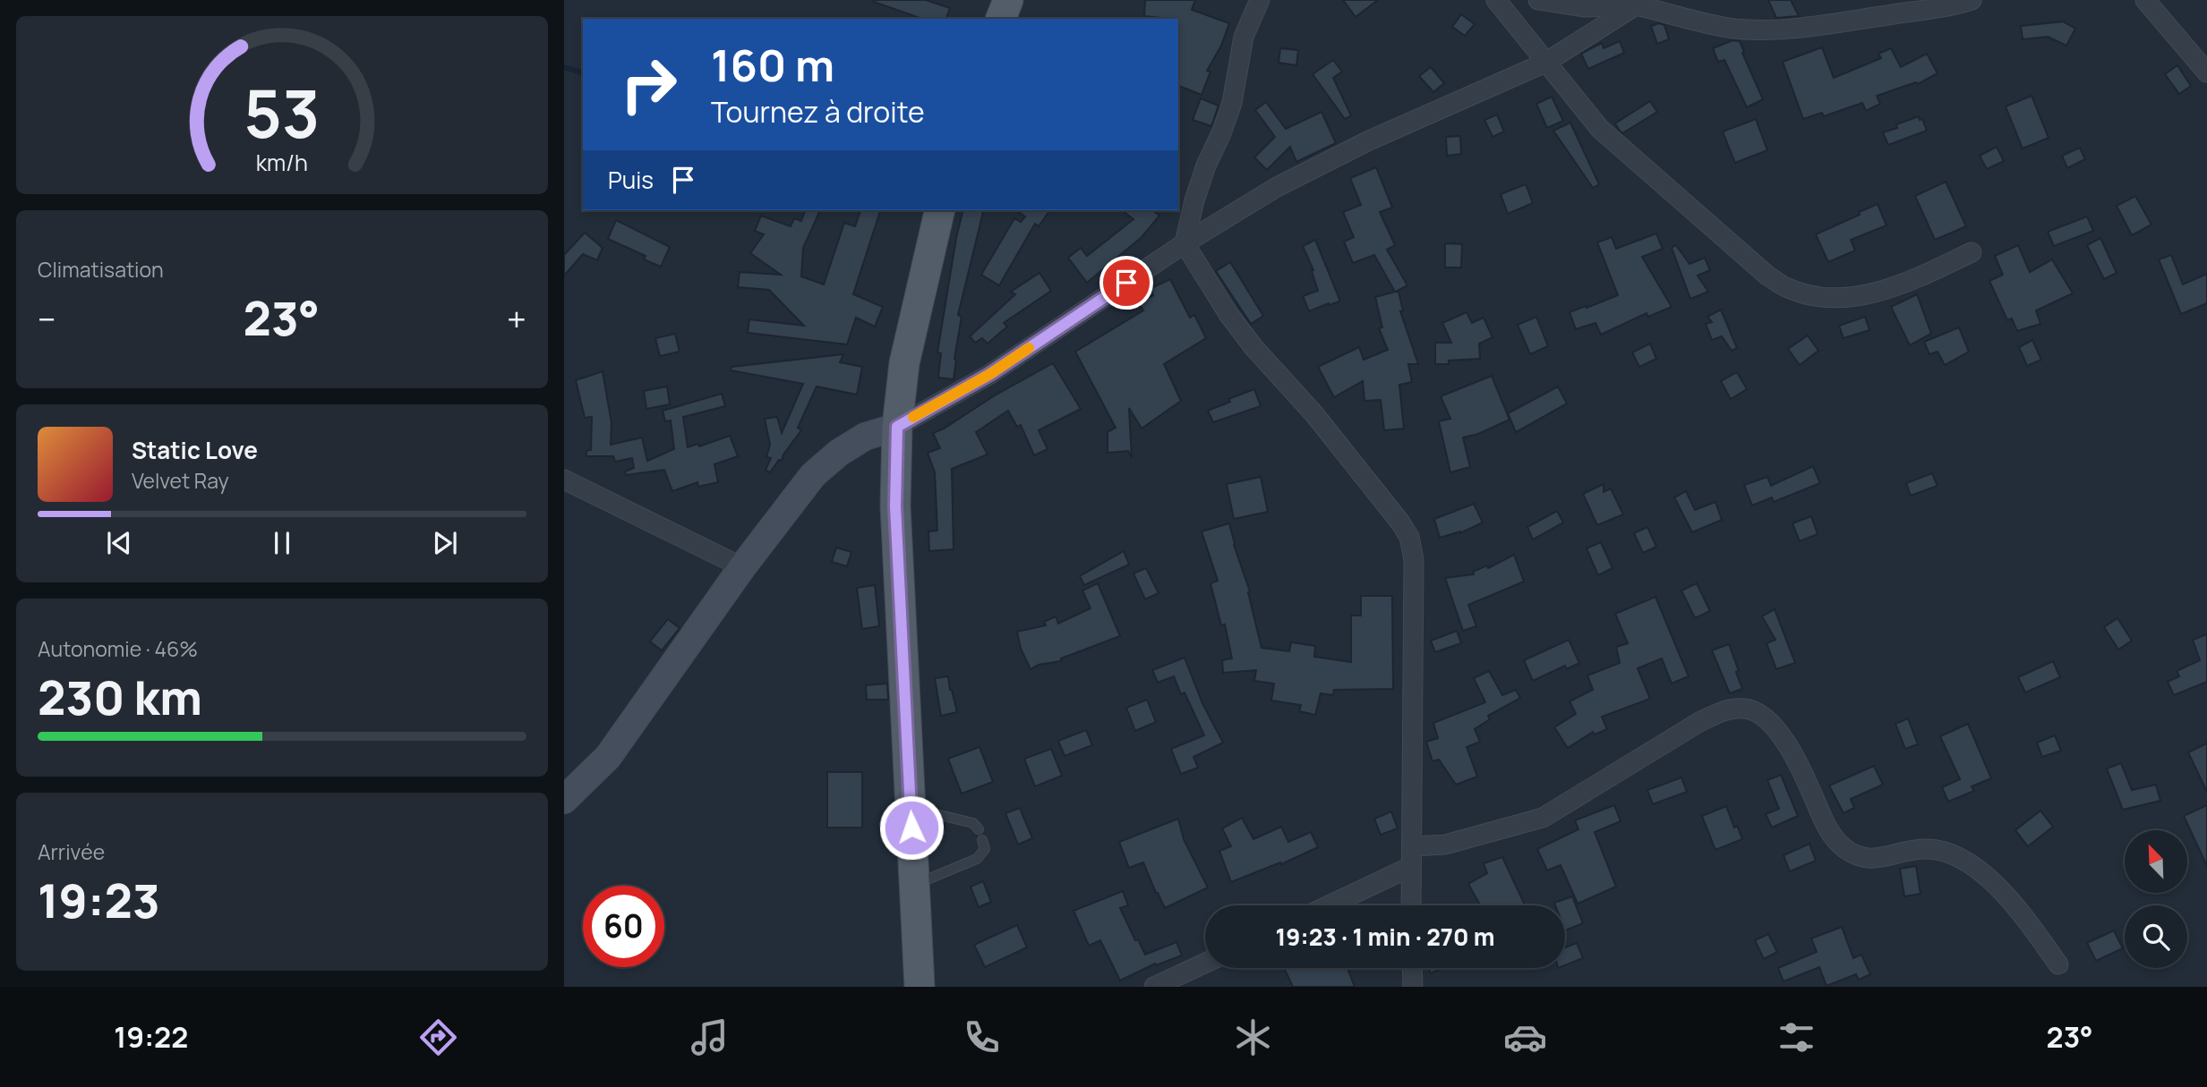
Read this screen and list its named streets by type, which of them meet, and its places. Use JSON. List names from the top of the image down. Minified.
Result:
{"north":"top left","page":{"turn":["160 m","Tournez à droite"],"then":"Puis","tile":["Climatisation",["Autonomie · 46%","230 km"],["Arrivée","19:23"]],"heat":["−","23°","+"],"song":["Static Love","Velvet Ray"],"limit":"60","trip":"19:23 · 1 min · 270 m","tabs":["19:22","23°"],"gauge":["53","km/h"]}}
